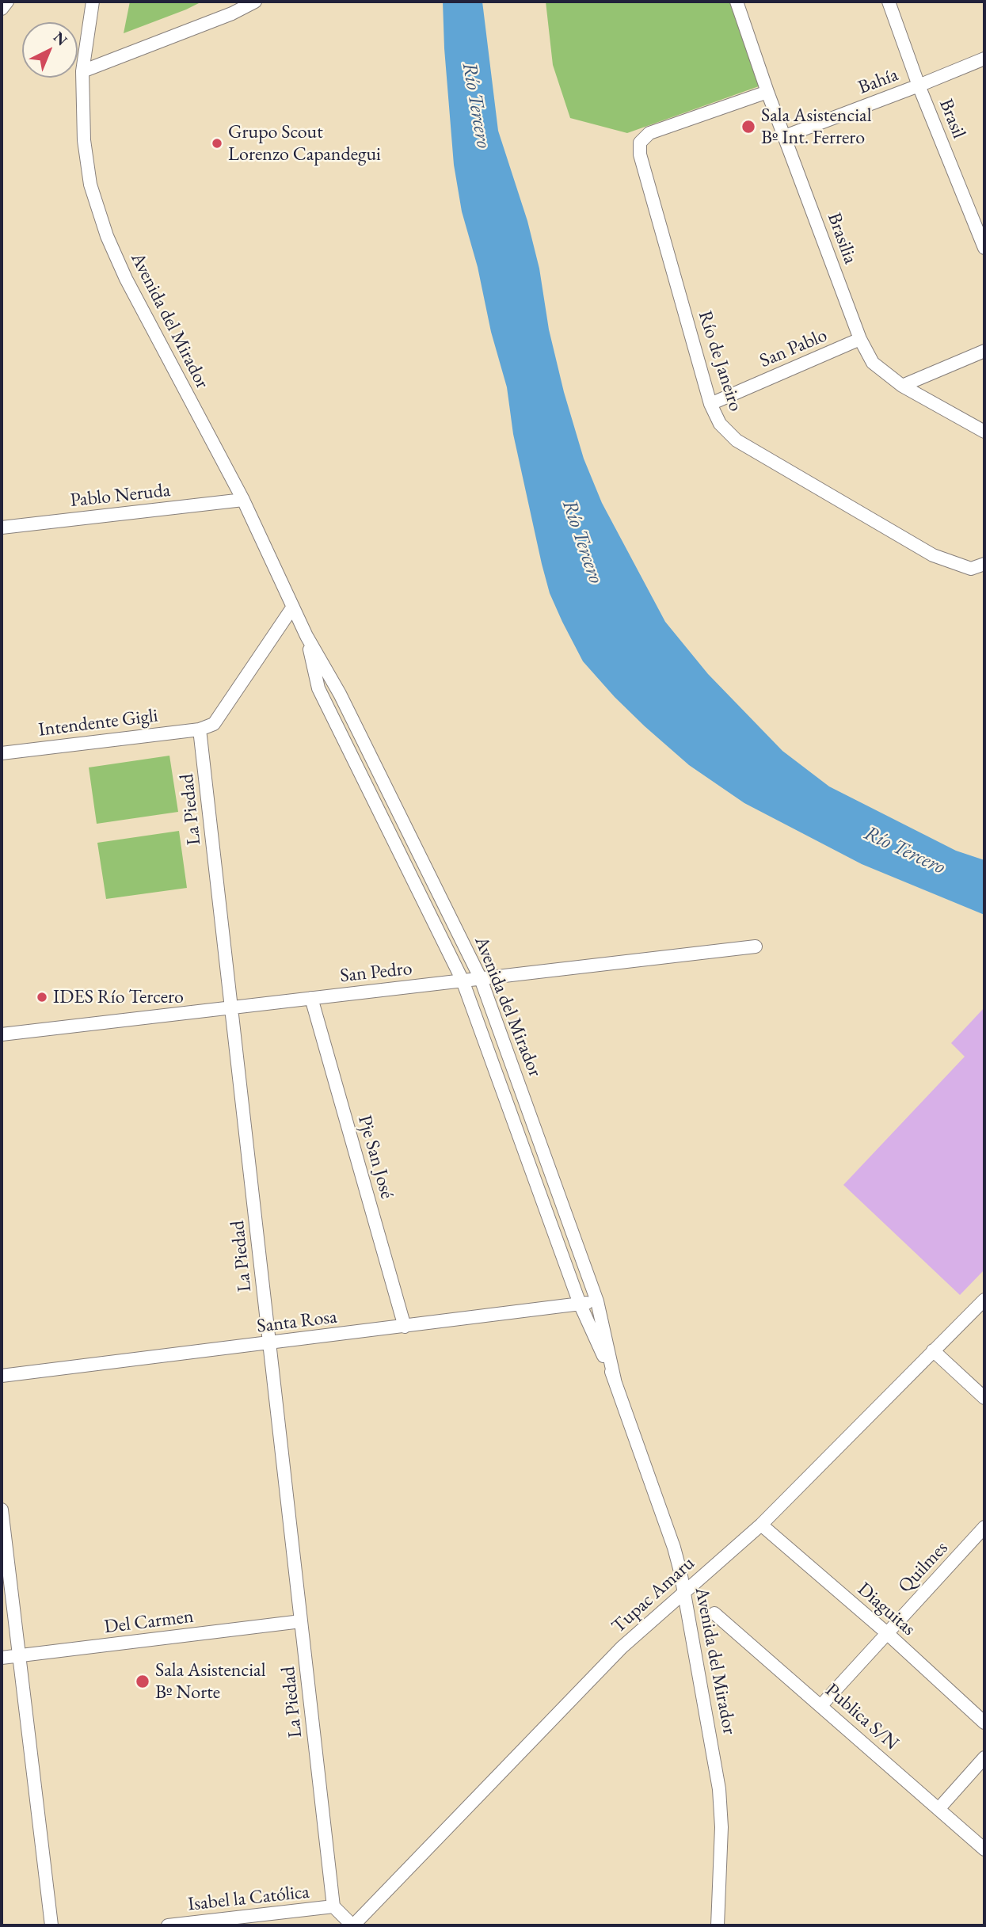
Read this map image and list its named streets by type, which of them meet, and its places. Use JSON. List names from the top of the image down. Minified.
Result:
{"streets":{"street":["Bahía","Brasil","Brasilia","Avenida del Mirador","San Pablo","Río de Janeiro","Pablo Neruda","Intendente Gigli","La Piedad","San Pedro","Pje San José","Santa Rosa","Quilmes","Tupac Amaru","Diaguitas","Del Carmen","Publica S/N","Isabel la Católica"]},"crossings":[["Bahía","Brasil"],["Bahía","Brasilia"],["Brasilia","San Pablo"],["Brasilia","Río de Janeiro"],["Avenida del Mirador","Pablo Neruda"],["Avenida del Mirador","San Pedro"],["Avenida del Mirador","Santa Rosa"],["Avenida del Mirador","Tupac Amaru"],["San Pablo","Río de Janeiro"],["Intendente Gigli","La Piedad"],["La Piedad","San Pedro"],["La Piedad","Santa Rosa"],["La Piedad","Del Carmen"],["La Piedad","Isabel la Católica"],["San Pedro","Pje San José"],["Pje San José","Santa Rosa"],["Quilmes","Diaguitas"],["Quilmes","Publica S/N"],["Tupac Amaru","Diaguitas"]],"water":["Río Tercero"],"places":["Sala Asistencial Bº Int. Ferrero","Grupo Scout Lorenzo Capandegui","IDES Río Tercero","Sala Asistencial Bº Norte"],"north":"top right"}
